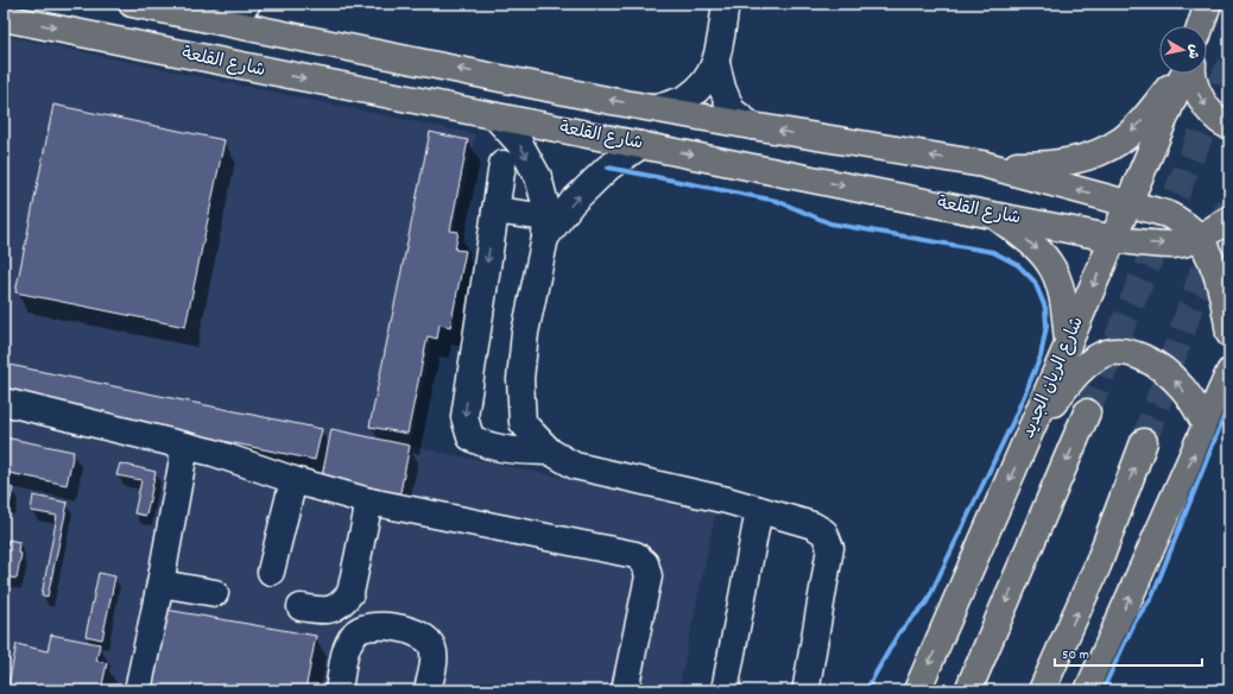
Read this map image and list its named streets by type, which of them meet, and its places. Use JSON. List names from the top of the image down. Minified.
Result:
{"streets":{"main road":["شارع القلعة","شارع الريان الجديد"]},"crossings":[["شارع القلعة","شارع الريان الجديد"]],"scale_bar":"50 m","north":"right"}
